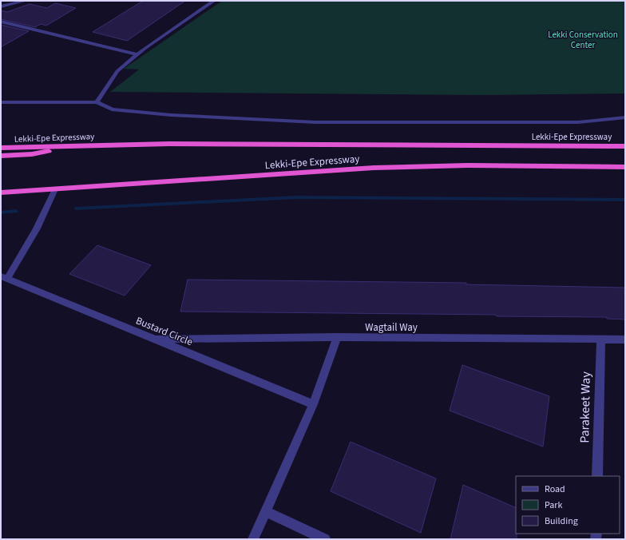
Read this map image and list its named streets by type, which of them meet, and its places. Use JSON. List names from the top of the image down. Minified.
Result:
{"streets":{"highway":["Lekki-Epe Expressway"],"street":["Wagtail Way","Bustard Circle","Parakeet Way"]},"crossings":[["Wagtail Way","Bustard Circle"],["Wagtail Way","Parakeet Way"]],"parks":["Lekki Conservation Center"],"legend":["Road","Park","Building"]}
